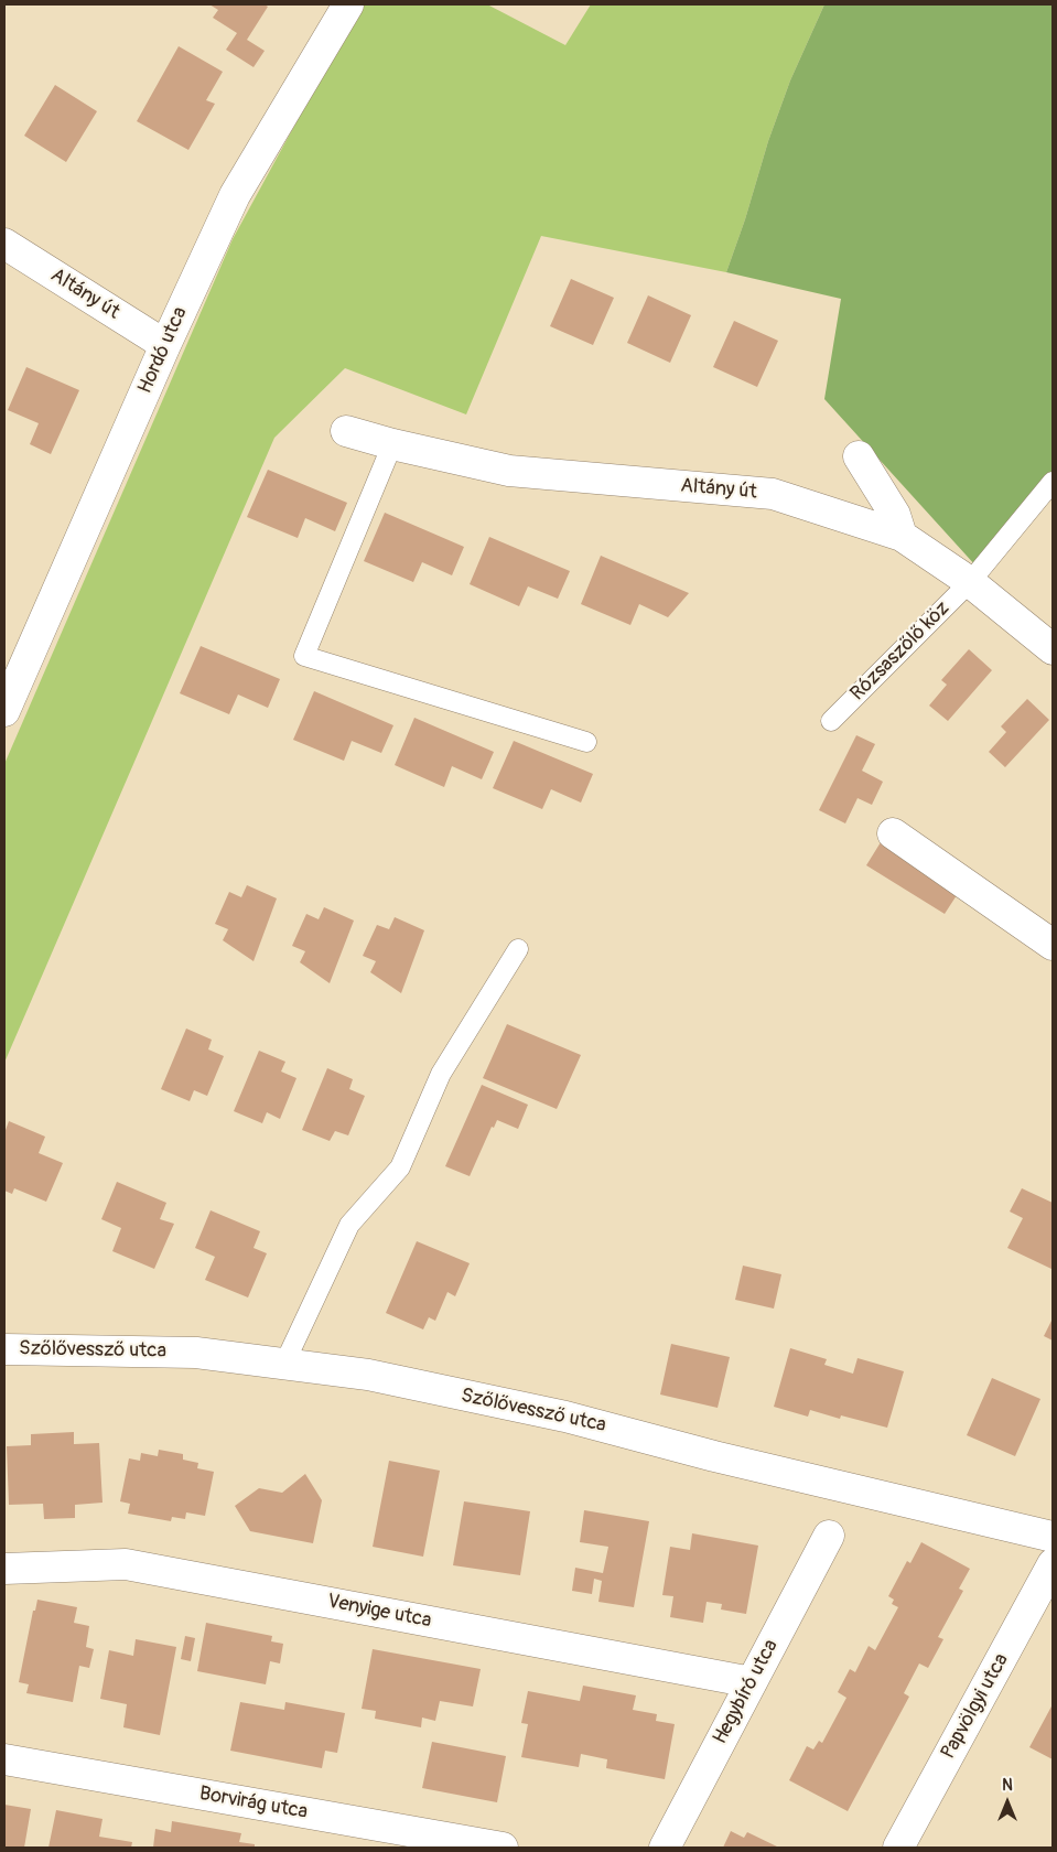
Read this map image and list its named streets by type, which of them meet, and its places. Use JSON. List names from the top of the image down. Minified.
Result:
{"streets":{"street":["Altány út","Hordó utca","Szőlővessző utca","Venyige utca","Hegybíró utca","Papvölgyi utca","Borvirág utca"],"lane":["Rózsaszőlő köz"]},"crossings":[["Altány út","Hordó utca"],["Altány út","Rózsaszőlő köz"],["Venyige utca","Hegybíró utca"]],"north":"top"}
